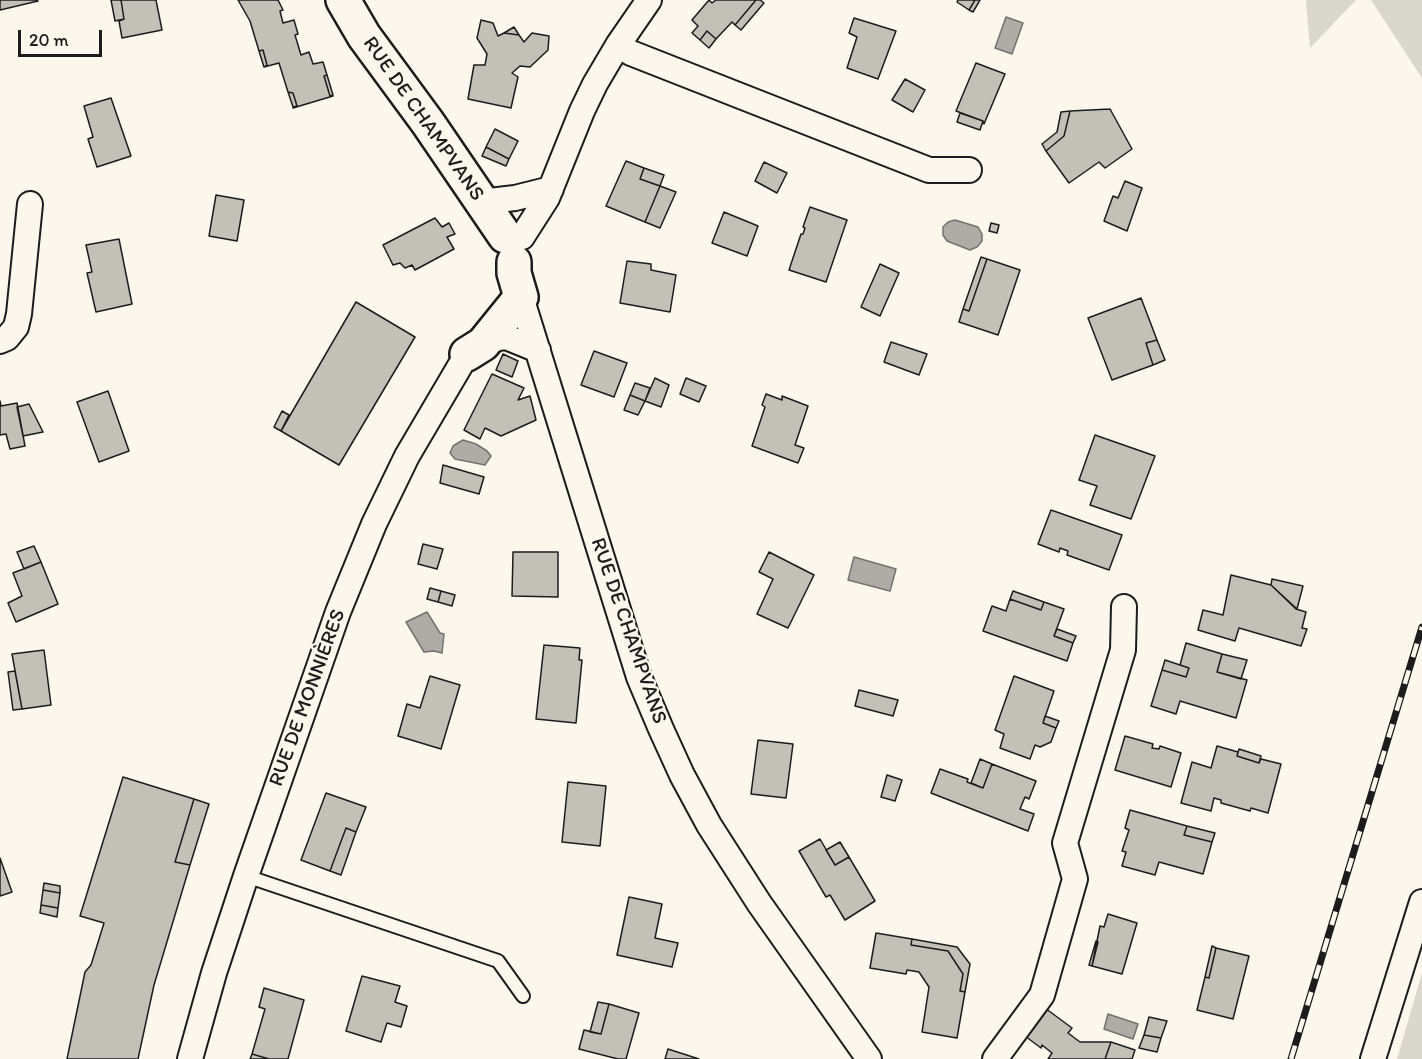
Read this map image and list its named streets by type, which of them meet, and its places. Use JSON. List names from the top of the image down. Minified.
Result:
{"streets":{"street":["RUE DE CHAMPVANS","RUE DE MONNIÈRES"]},"crossings":[["RUE DE CHAMPVANS","RUE DE MONNIÈRES"]],"scale_bar":"20 m"}
